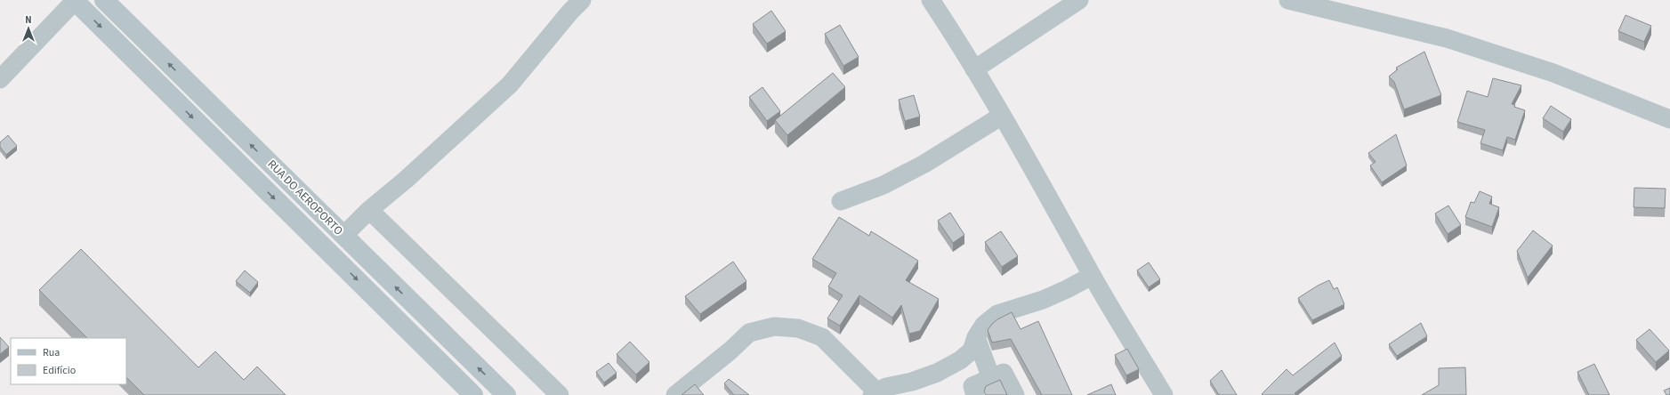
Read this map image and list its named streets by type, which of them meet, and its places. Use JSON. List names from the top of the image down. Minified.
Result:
{"streets":{"main road":["RUA DO AEROPORTO"]},"legend":["Rua","Edifício"],"north":"top"}
